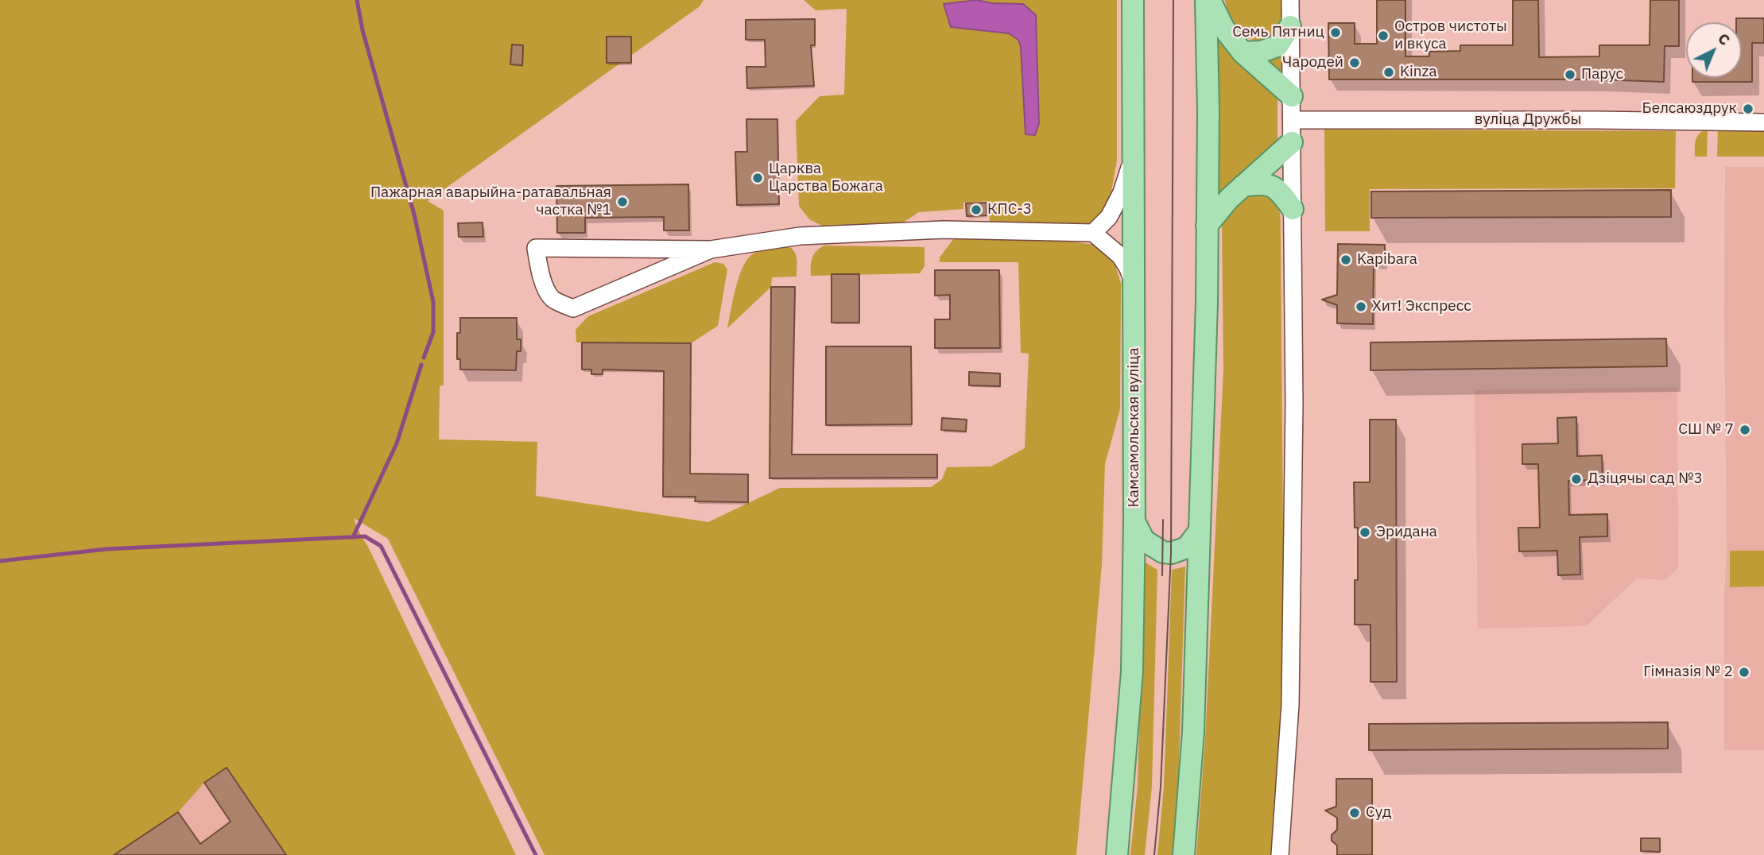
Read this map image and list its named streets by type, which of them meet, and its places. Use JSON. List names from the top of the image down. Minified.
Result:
{"streets":{"main road":["Камсамольская вуліца"],"street":["вуліца Дружбы"]},"places":["Семь Пятниц","Остров чистоты и вкуса","Чародей","Kinza","Парус","Белсаюздрук","Царква Царства Божага","Пажарная аварыйна-ратавальная частка №1","КПС-3","Kapibara","Хит! Экспресс","СШ № 7","Дзіцячы сад №3","Эридана","Гімназія № 2","Суд"],"north":"top right"}
